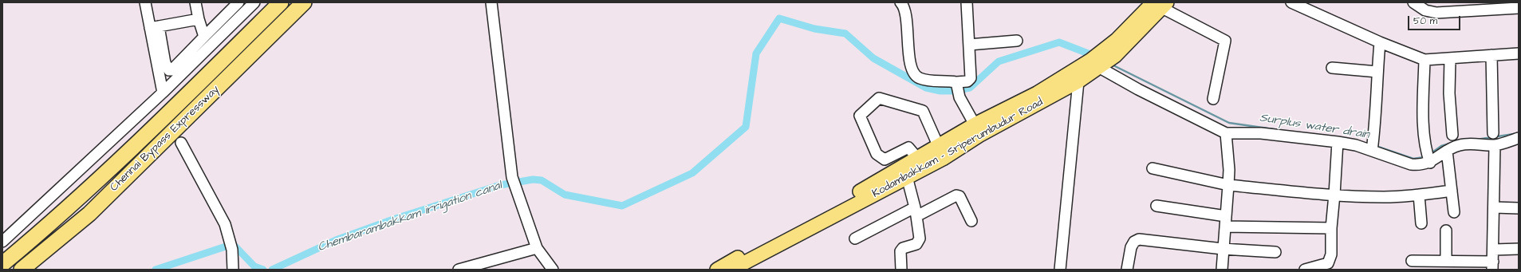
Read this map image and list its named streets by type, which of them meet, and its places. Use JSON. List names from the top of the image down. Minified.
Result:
{"streets":{"highway":["Chennai Bypass Expressway"],"main road":["Kodambakkam – Sriperumbudur Road"]},"water":["Surplus water drain","Chembarambakkam irrigation canal"],"scale_bar":"50 m"}
